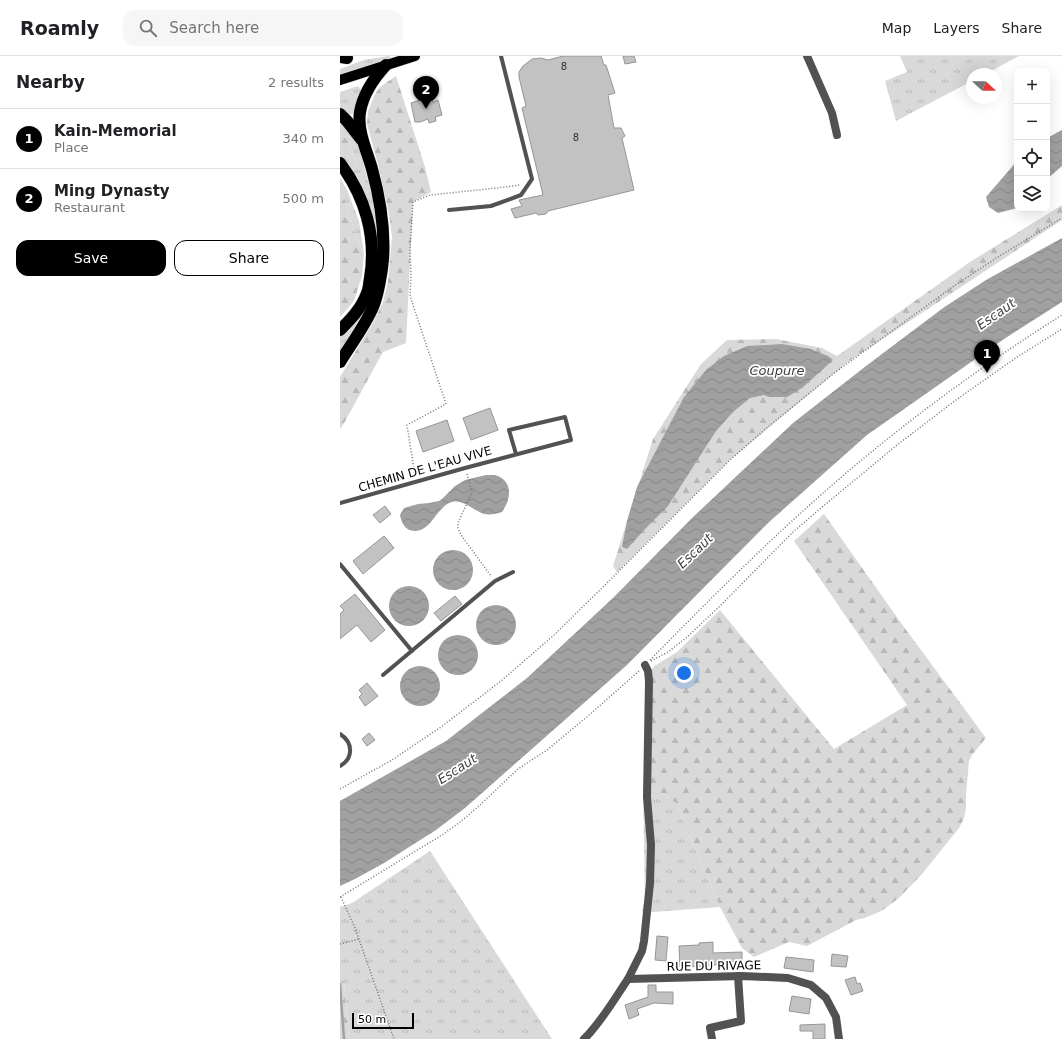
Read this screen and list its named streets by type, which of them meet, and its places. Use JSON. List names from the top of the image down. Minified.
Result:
{"streets":{"street":["RUE DU RIVAGE"],"lane":["CHEMIN DE L'EAU VIVE"]},"water":["Escaut","Coupure"],"house_numbers":["8","8"],"scale_bar":"50 m","north":"right","page":{"header":"Roamly","search":"Search here","nav":["Map","Layers","Share"],"heading":["Nearby","2 results"],"map_buttons":["+","−"],"pins":["2","1"],"list":[{"mark":"1","name":"Kain-Memorial","note":"Place","value":"340 m"},{"mark":"2","name":"Ming Dynasty","note":"Restaurant","value":"500 m"}],"buttons":["Save","Share"],"scale":"50 m"}}
